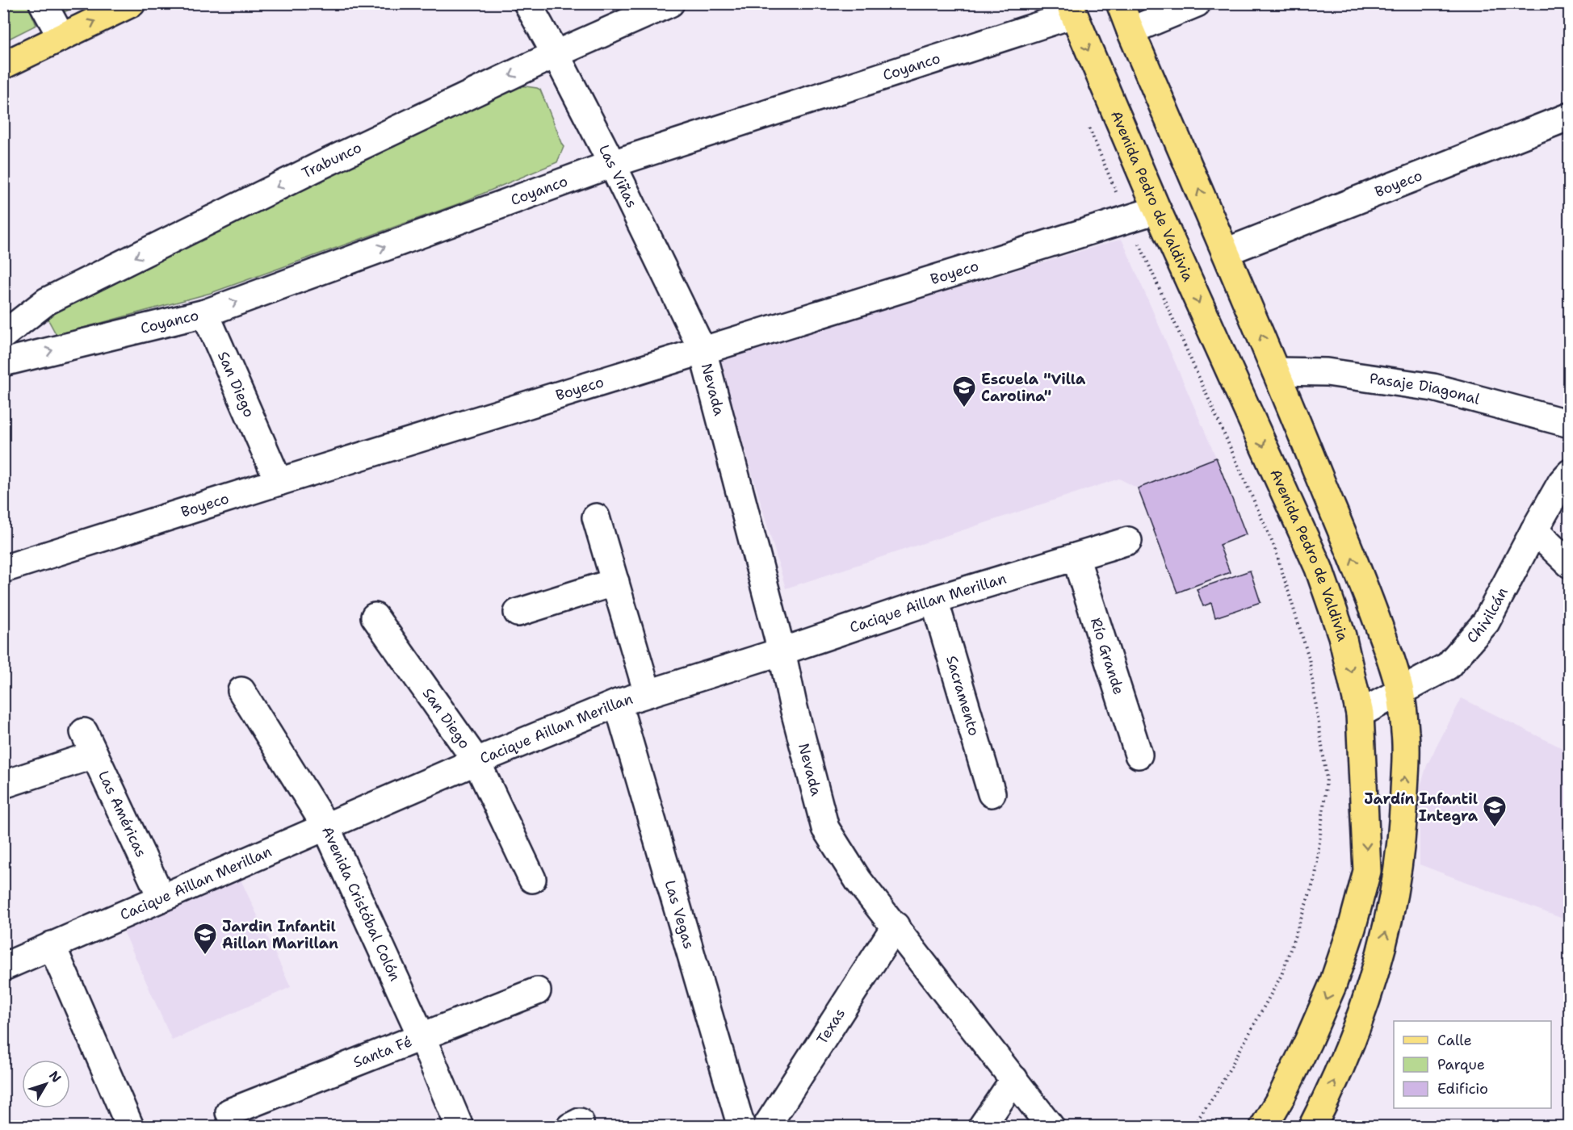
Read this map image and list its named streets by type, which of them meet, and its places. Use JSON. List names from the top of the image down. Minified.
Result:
{"streets":{"main road":["Avenida Pedro de Valdivia"],"street":["Coyanco","Trabunco","Las Viñas","Boyeco","San Diego","Pasaje Diagonal","Nevada","Cacique Aillan Merillan","Chivilcán","Río Grande","Sacramento","Las Américas","Avenida Cristóbal Colón","Las Vegas","Texas","Santa Fé"]},"crossings":[["Coyanco","Las Viñas"],["Coyanco","Avenida Pedro de Valdivia"],["Coyanco","San Diego"],["Trabunco","Las Viñas"],["Las Viñas","Boyeco"],["Las Viñas","Nevada"],["Boyeco","Avenida Pedro de Valdivia"],["Boyeco","San Diego"],["Boyeco","Nevada"],["Avenida Pedro de Valdivia","Chivilcán"],["San Diego","Cacique Aillan Merillan"],["Nevada","Cacique Aillan Merillan"],["Nevada","Texas"],["Cacique Aillan Merillan","Río Grande"],["Cacique Aillan Merillan","Sacramento"],["Cacique Aillan Merillan","Las Américas"],["Cacique Aillan Merillan","Avenida Cristóbal Colón"],["Cacique Aillan Merillan","Las Vegas"],["Avenida Cristóbal Colón","Santa Fé"]],"one_way":["Coyanco","Trabunco"],"places":{"school or university":["Escuela \"Villa Carolina\"","Jardín Infantil Integra","Jardin Infantil Aillan Marillan"]},"legend":["Calle","Parque","Edificio"],"north":"top right"}
